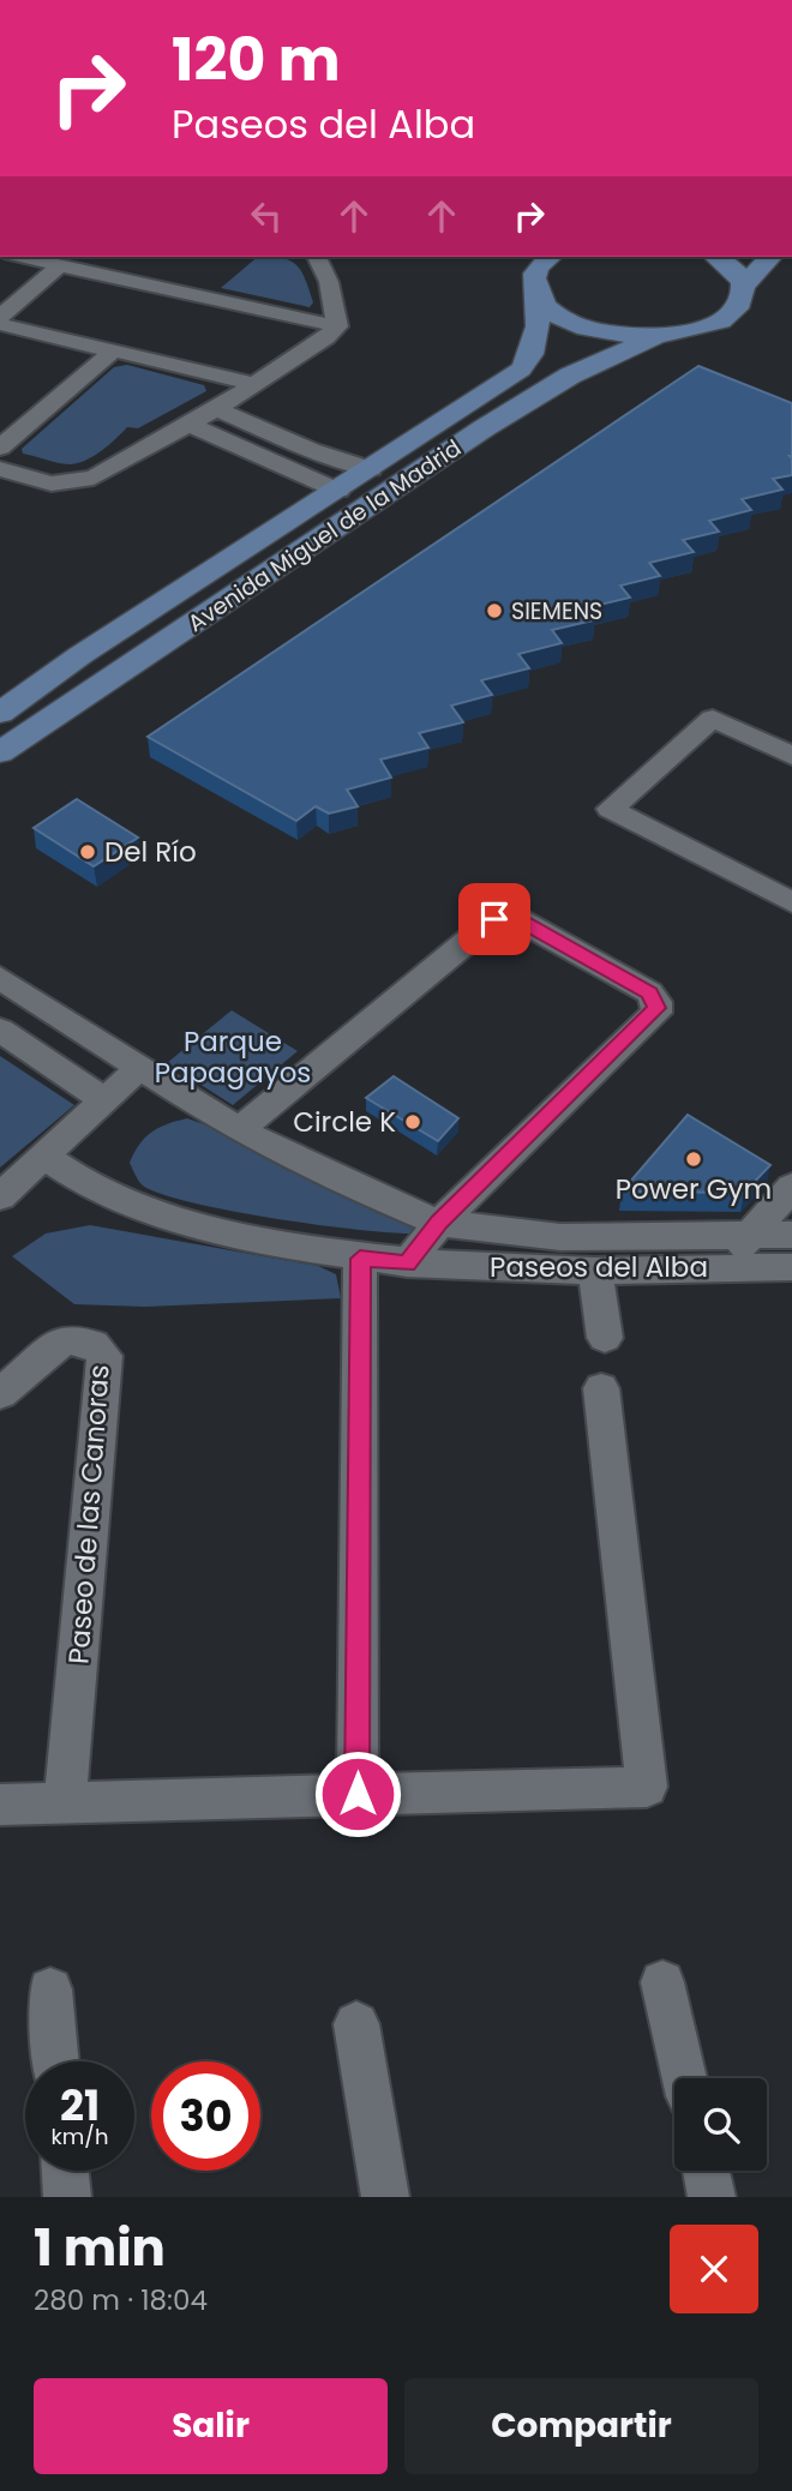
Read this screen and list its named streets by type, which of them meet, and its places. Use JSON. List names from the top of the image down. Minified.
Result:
{"streets":{"main road":["Avenida Miguel de la Madrid"],"street":["Paseos del Alba","Paseo de las Canoras"]},"parks":["Parque Papagayos"],"places":["SIEMENS","Del Río","Circle K","Power Gym"],"page":{"turn":["120 m","Paseos del Alba"],"speed":"21 km/h","limit":"30","heading":["1 min","280 m · 18:04"],"buttons":["Salir","Compartir"]}}
